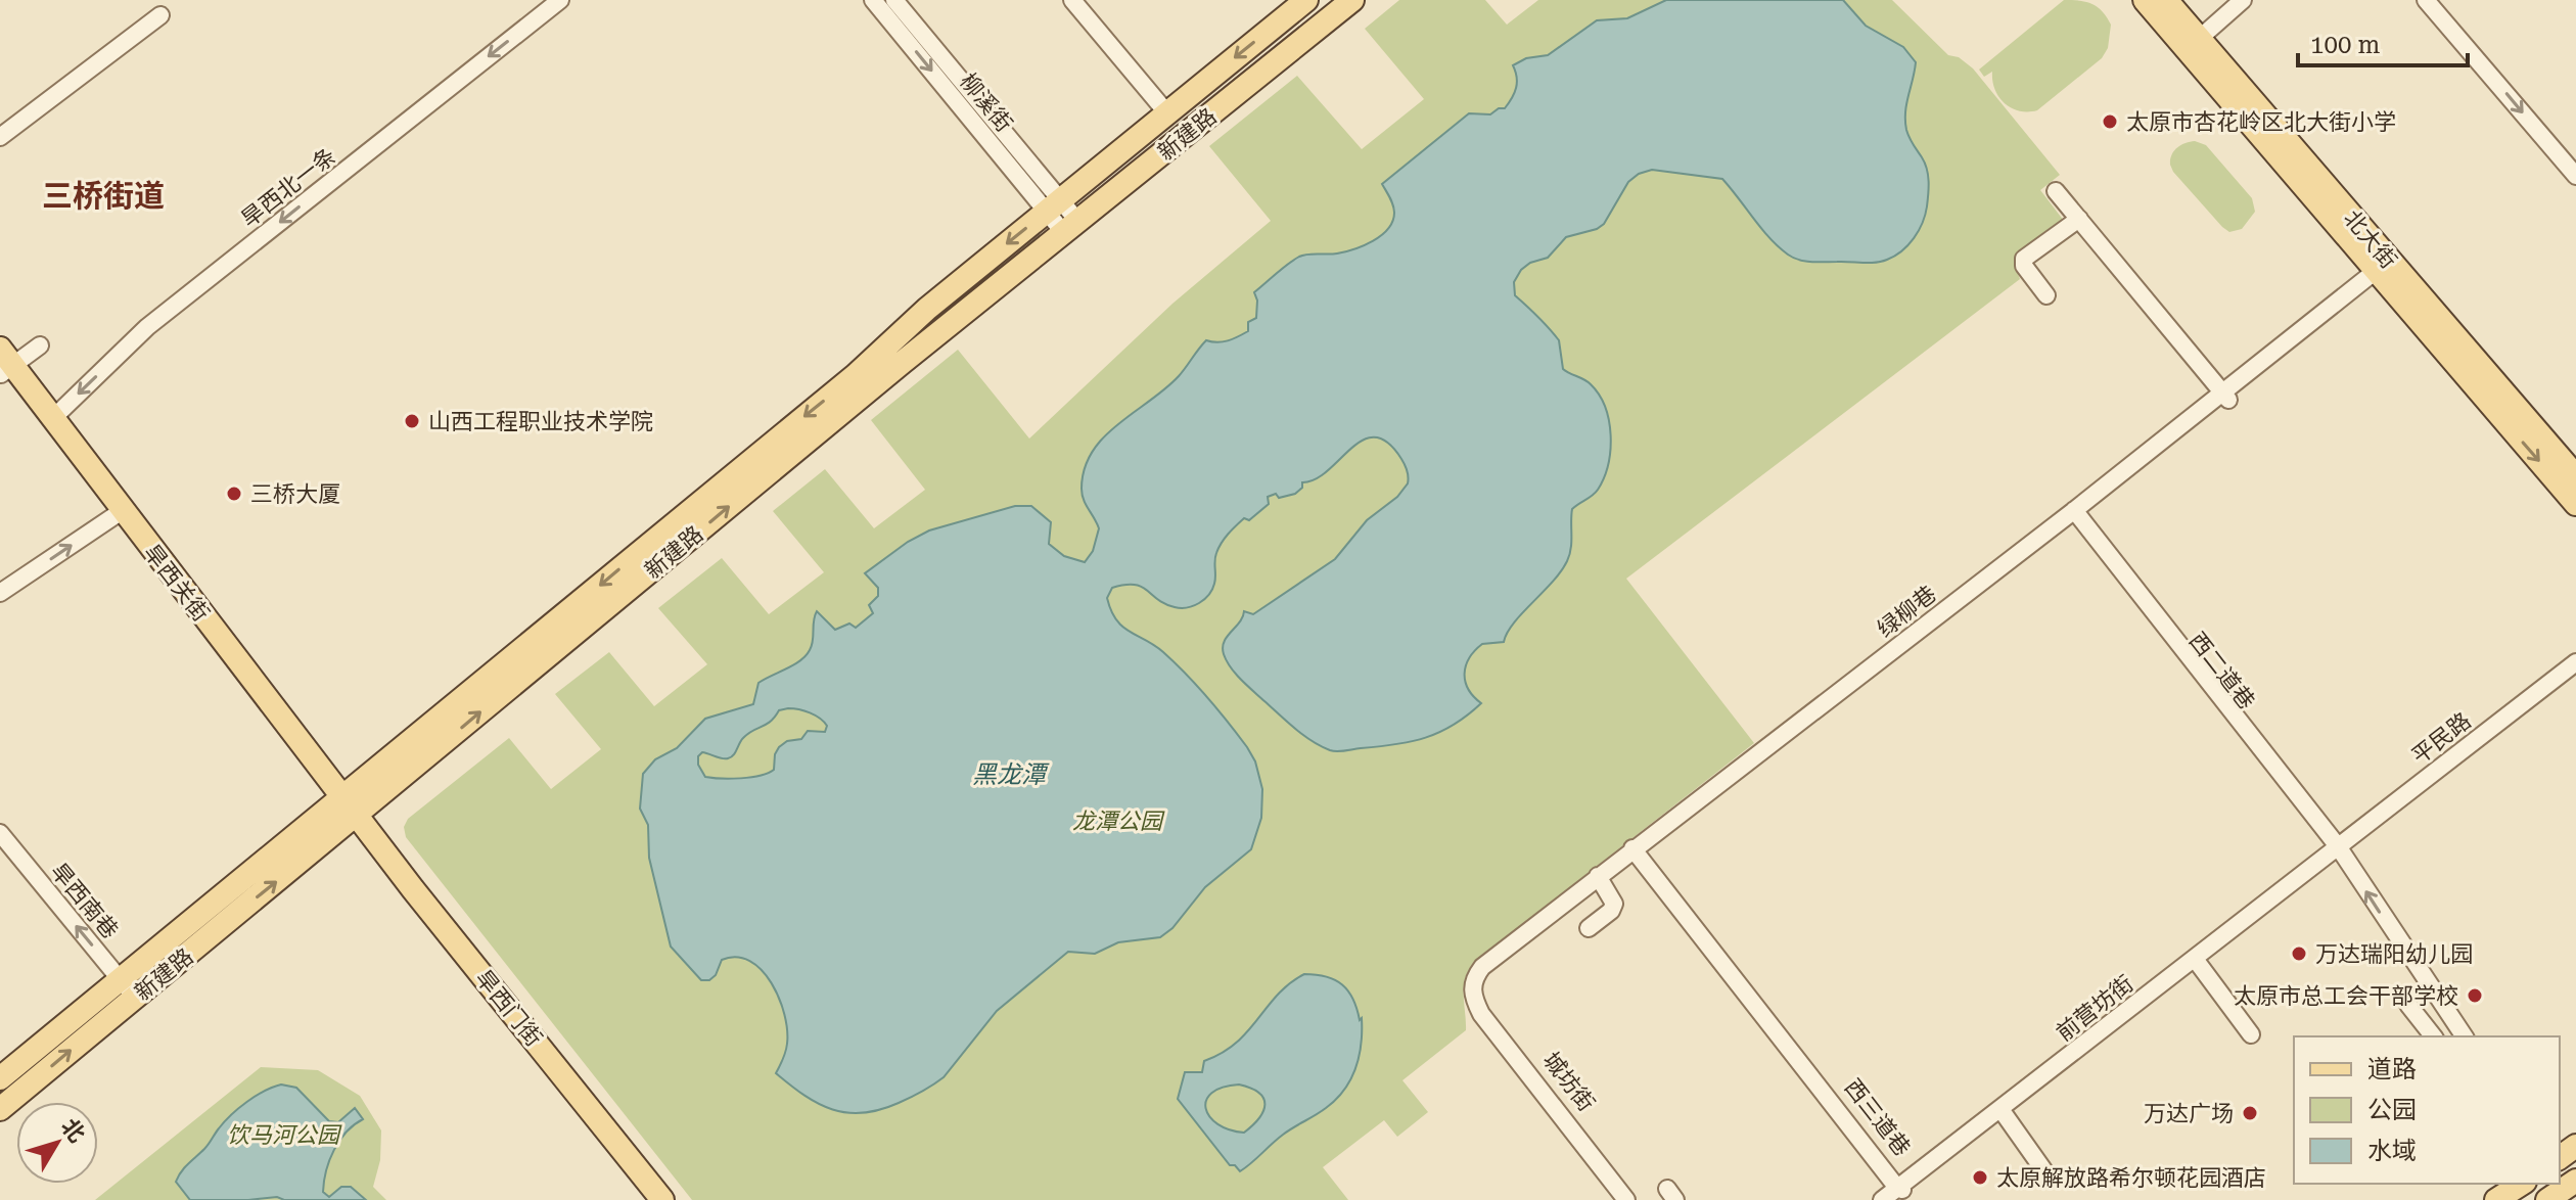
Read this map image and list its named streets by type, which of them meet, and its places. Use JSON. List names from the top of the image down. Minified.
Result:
{"streets":{"main road":["新建路","北大街","旱西关街","旱西门街"],"street":["柳溪街","旱西北一条","绿柳巷","西二道巷","平民路","旱西南巷","前营坊街","城坊街","西三道巷"]},"crossings":[["柳溪街","新建路"],["新建路","旱西关街"],["新建路","旱西南巷"],["新建路","旱西门街"],["旱西北一条","旱西关街"],["旱西关街","旱西门街"],["绿柳巷","西二道巷"],["绿柳巷","城坊街"],["绿柳巷","西三道巷"],["西二道巷","平民路"],["西二道巷","前营坊街"],["平民路","前营坊街"],["前营坊街","西三道巷"]],"one_way":["旱西北一条","旱西南巷"],"districts":["三桥街道"],"water":["黑龙潭"],"parks":["龙潭公园","饮马河公园"],"places":["太原市杏花岭区北大街小学","山西工程职业技术学院","三桥大厦","万达瑞阳幼儿园","太原市总工会干部学校","万达广场","太原解放路希尔顿花园酒店"],"legend":["道路","公园","水域"],"scale_bar":"100 m","north":"top right"}
